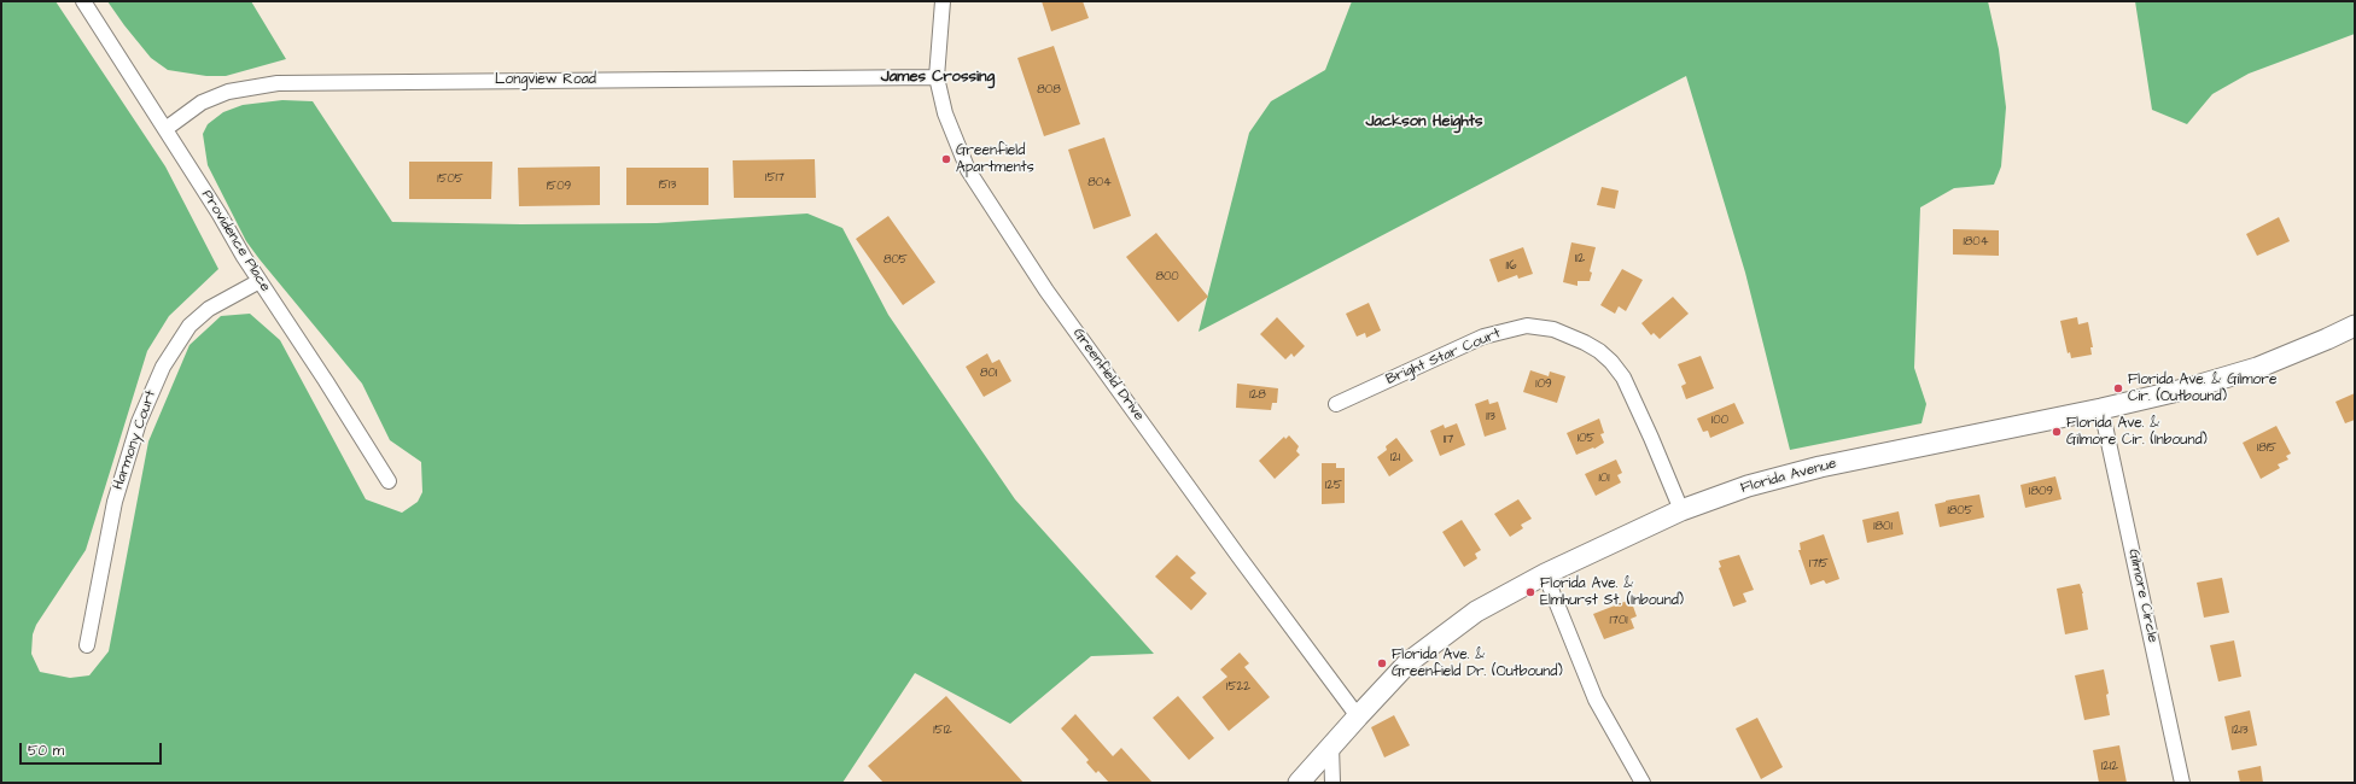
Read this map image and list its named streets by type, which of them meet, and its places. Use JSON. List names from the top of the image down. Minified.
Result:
{"streets":{"main road":["Florida Avenue"],"street":["Longview Road","Providence Place","Bright Star Court","Greenfield Drive","Harmony Court","Gilmore Circle"]},"crossings":[["Longview Road","Providence Place"],["Longview Road","Greenfield Drive"],["Providence Place","Harmony Court"],["Bright Star Court","Florida Avenue"],["Greenfield Drive","Florida Avenue"],["Florida Avenue","Gilmore Circle"]],"districts":["James Crossing","Jackson Heights"],"places":["Greenfield Apartments","Florida Ave. & Gilmore Cir. (Outbound)","Florida Ave. & Gilmore Cir. (Inbound)","Florida Ave. & Elmhurst St. (Inbound)","Florida Ave. & Greenfield Dr. (Outbound)"],"house_numbers":["808","1517","1505","804","1513","1509","1804","112","805","116","800","801","109","128","113","100","105","117","1815","121","101","125","1809","1805","1801","1715","1701","1522","1512","1213","1212"],"scale_bar":"50 m"}
